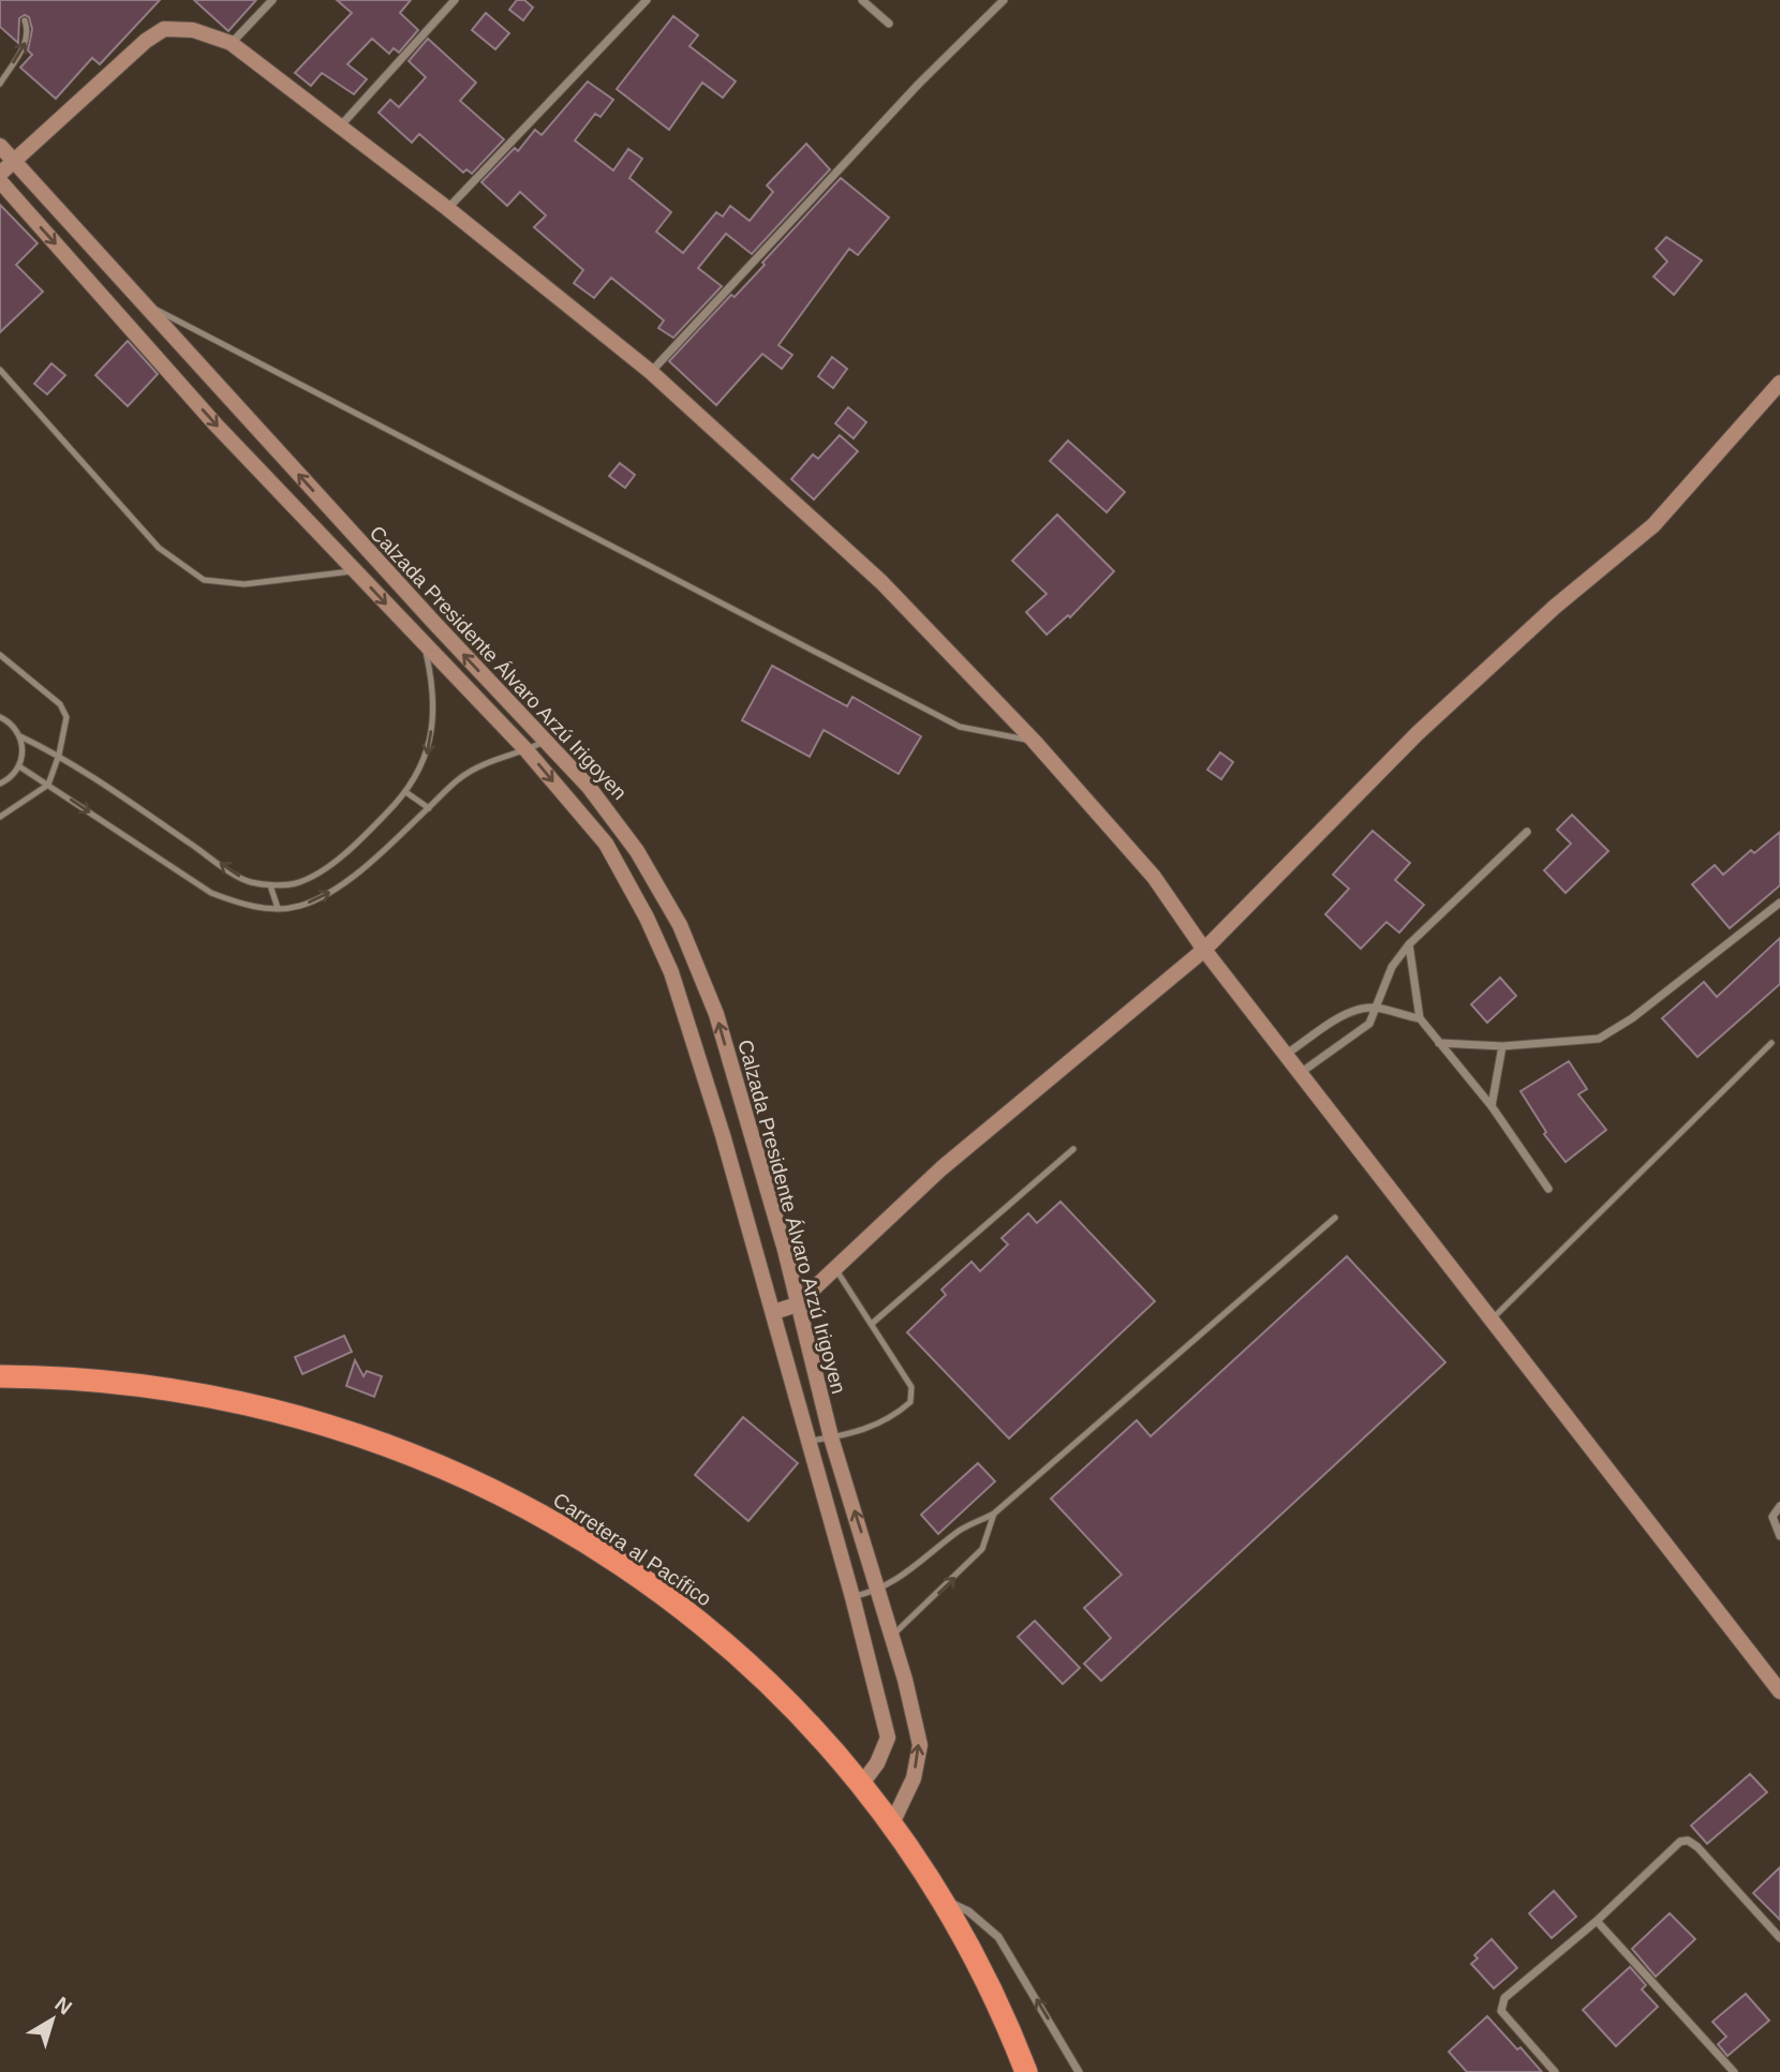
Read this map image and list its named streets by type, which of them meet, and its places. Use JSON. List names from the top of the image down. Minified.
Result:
{"streets":{"highway":["Carretera al Pacífico"],"street":["Calzada Presidente Álvaro Arzú Irigoyen"]},"crossings":[["Calzada Presidente Álvaro Arzú Irigoyen","Carretera al Pacífico"]],"north":"top right"}
